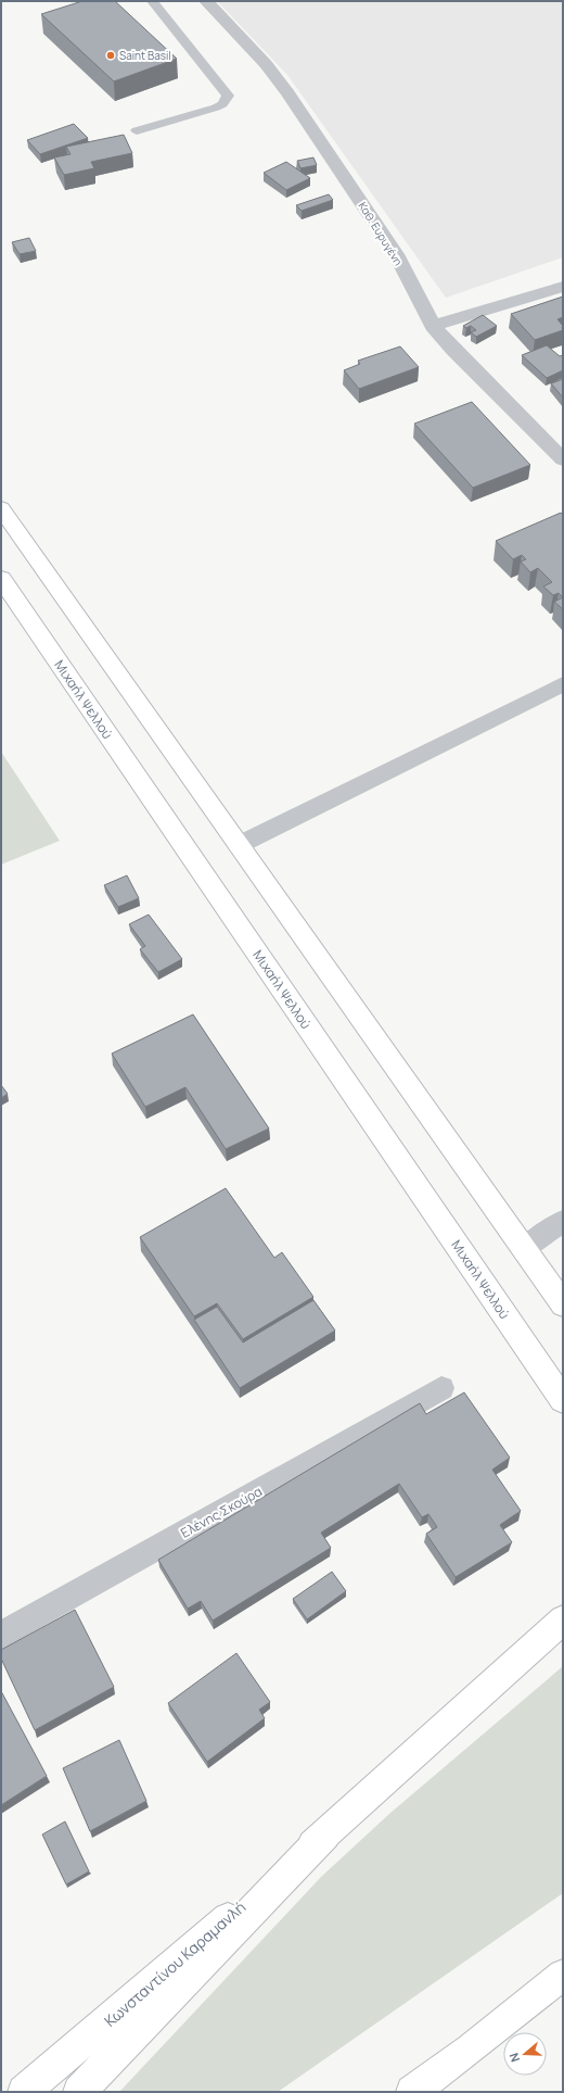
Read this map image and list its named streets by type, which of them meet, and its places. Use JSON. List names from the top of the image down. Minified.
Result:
{"streets":{"main road":["Μιχαήλ Ψελλού","Κωνσταντίνου Καραμανλή"],"street":["Καθ. Ευρυγένη","Ελένης Σκούρα"]},"places":["Saint Basil"],"north":"left"}
